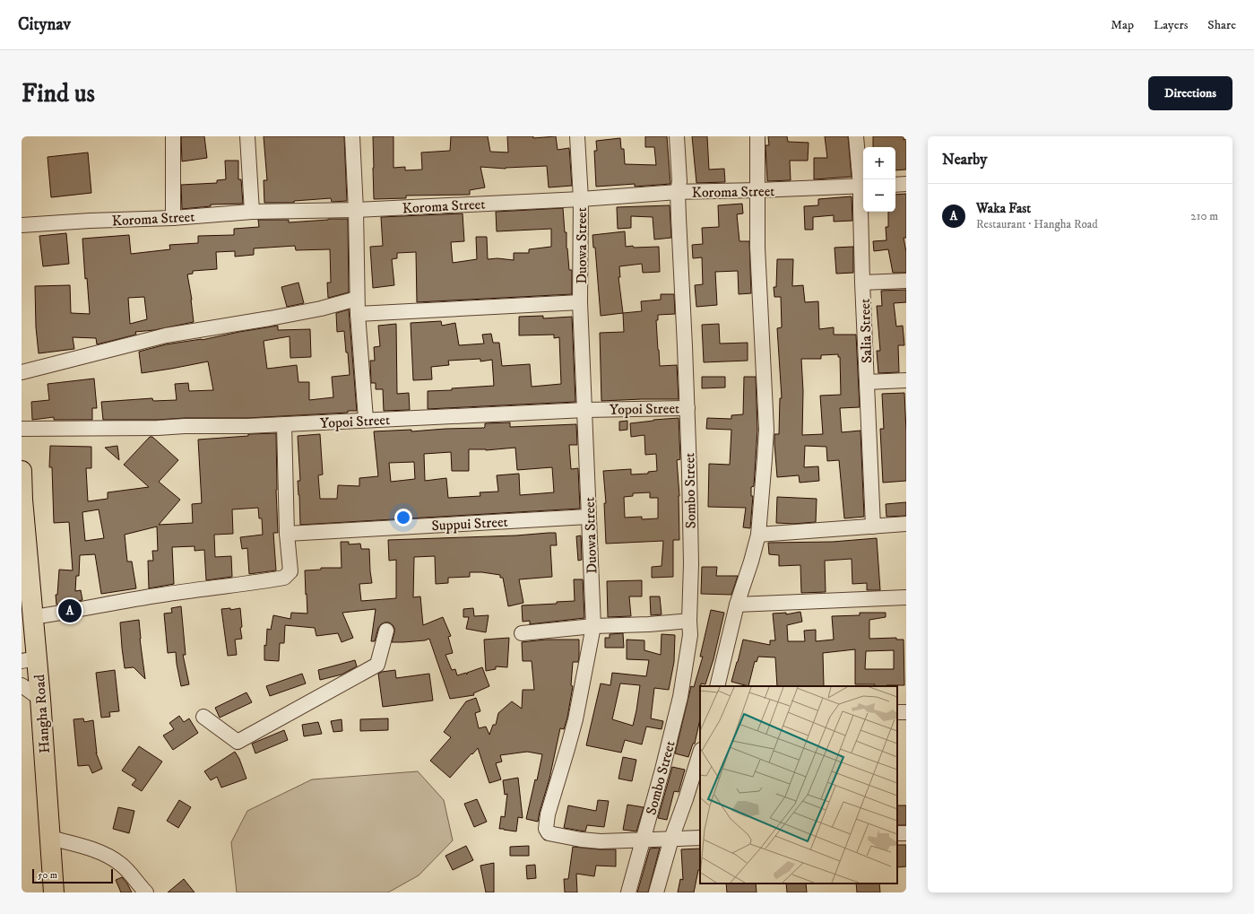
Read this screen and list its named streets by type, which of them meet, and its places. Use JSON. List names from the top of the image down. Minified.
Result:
{"streets":{"highway":["Hangha Road"],"street":["Koroma Street","Duowa Street","Salia Street","Yopoi Street","Sombo Street","Suppui Street"]},"crossings":[["Koroma Street","Duowa Street"],["Koroma Street","Salia Street"],["Koroma Street","Sombo Street"],["Duowa Street","Yopoi Street"],["Duowa Street","Sombo Street"],["Duowa Street","Suppui Street"],["Yopoi Street","Sombo Street"]],"scale_bar":"50 m","page":{"header":"Citynav","nav":["Map","Layers","Share"],"buttons":"Directions","title":"Find us","heading":"Nearby","map_buttons":["+","−"],"list":[{"mark":"A","name":"Waka Fast","note":"Restaurant · Hangha Road","value":"210 m"}],"pins":"A","scale":"50 m"}}
